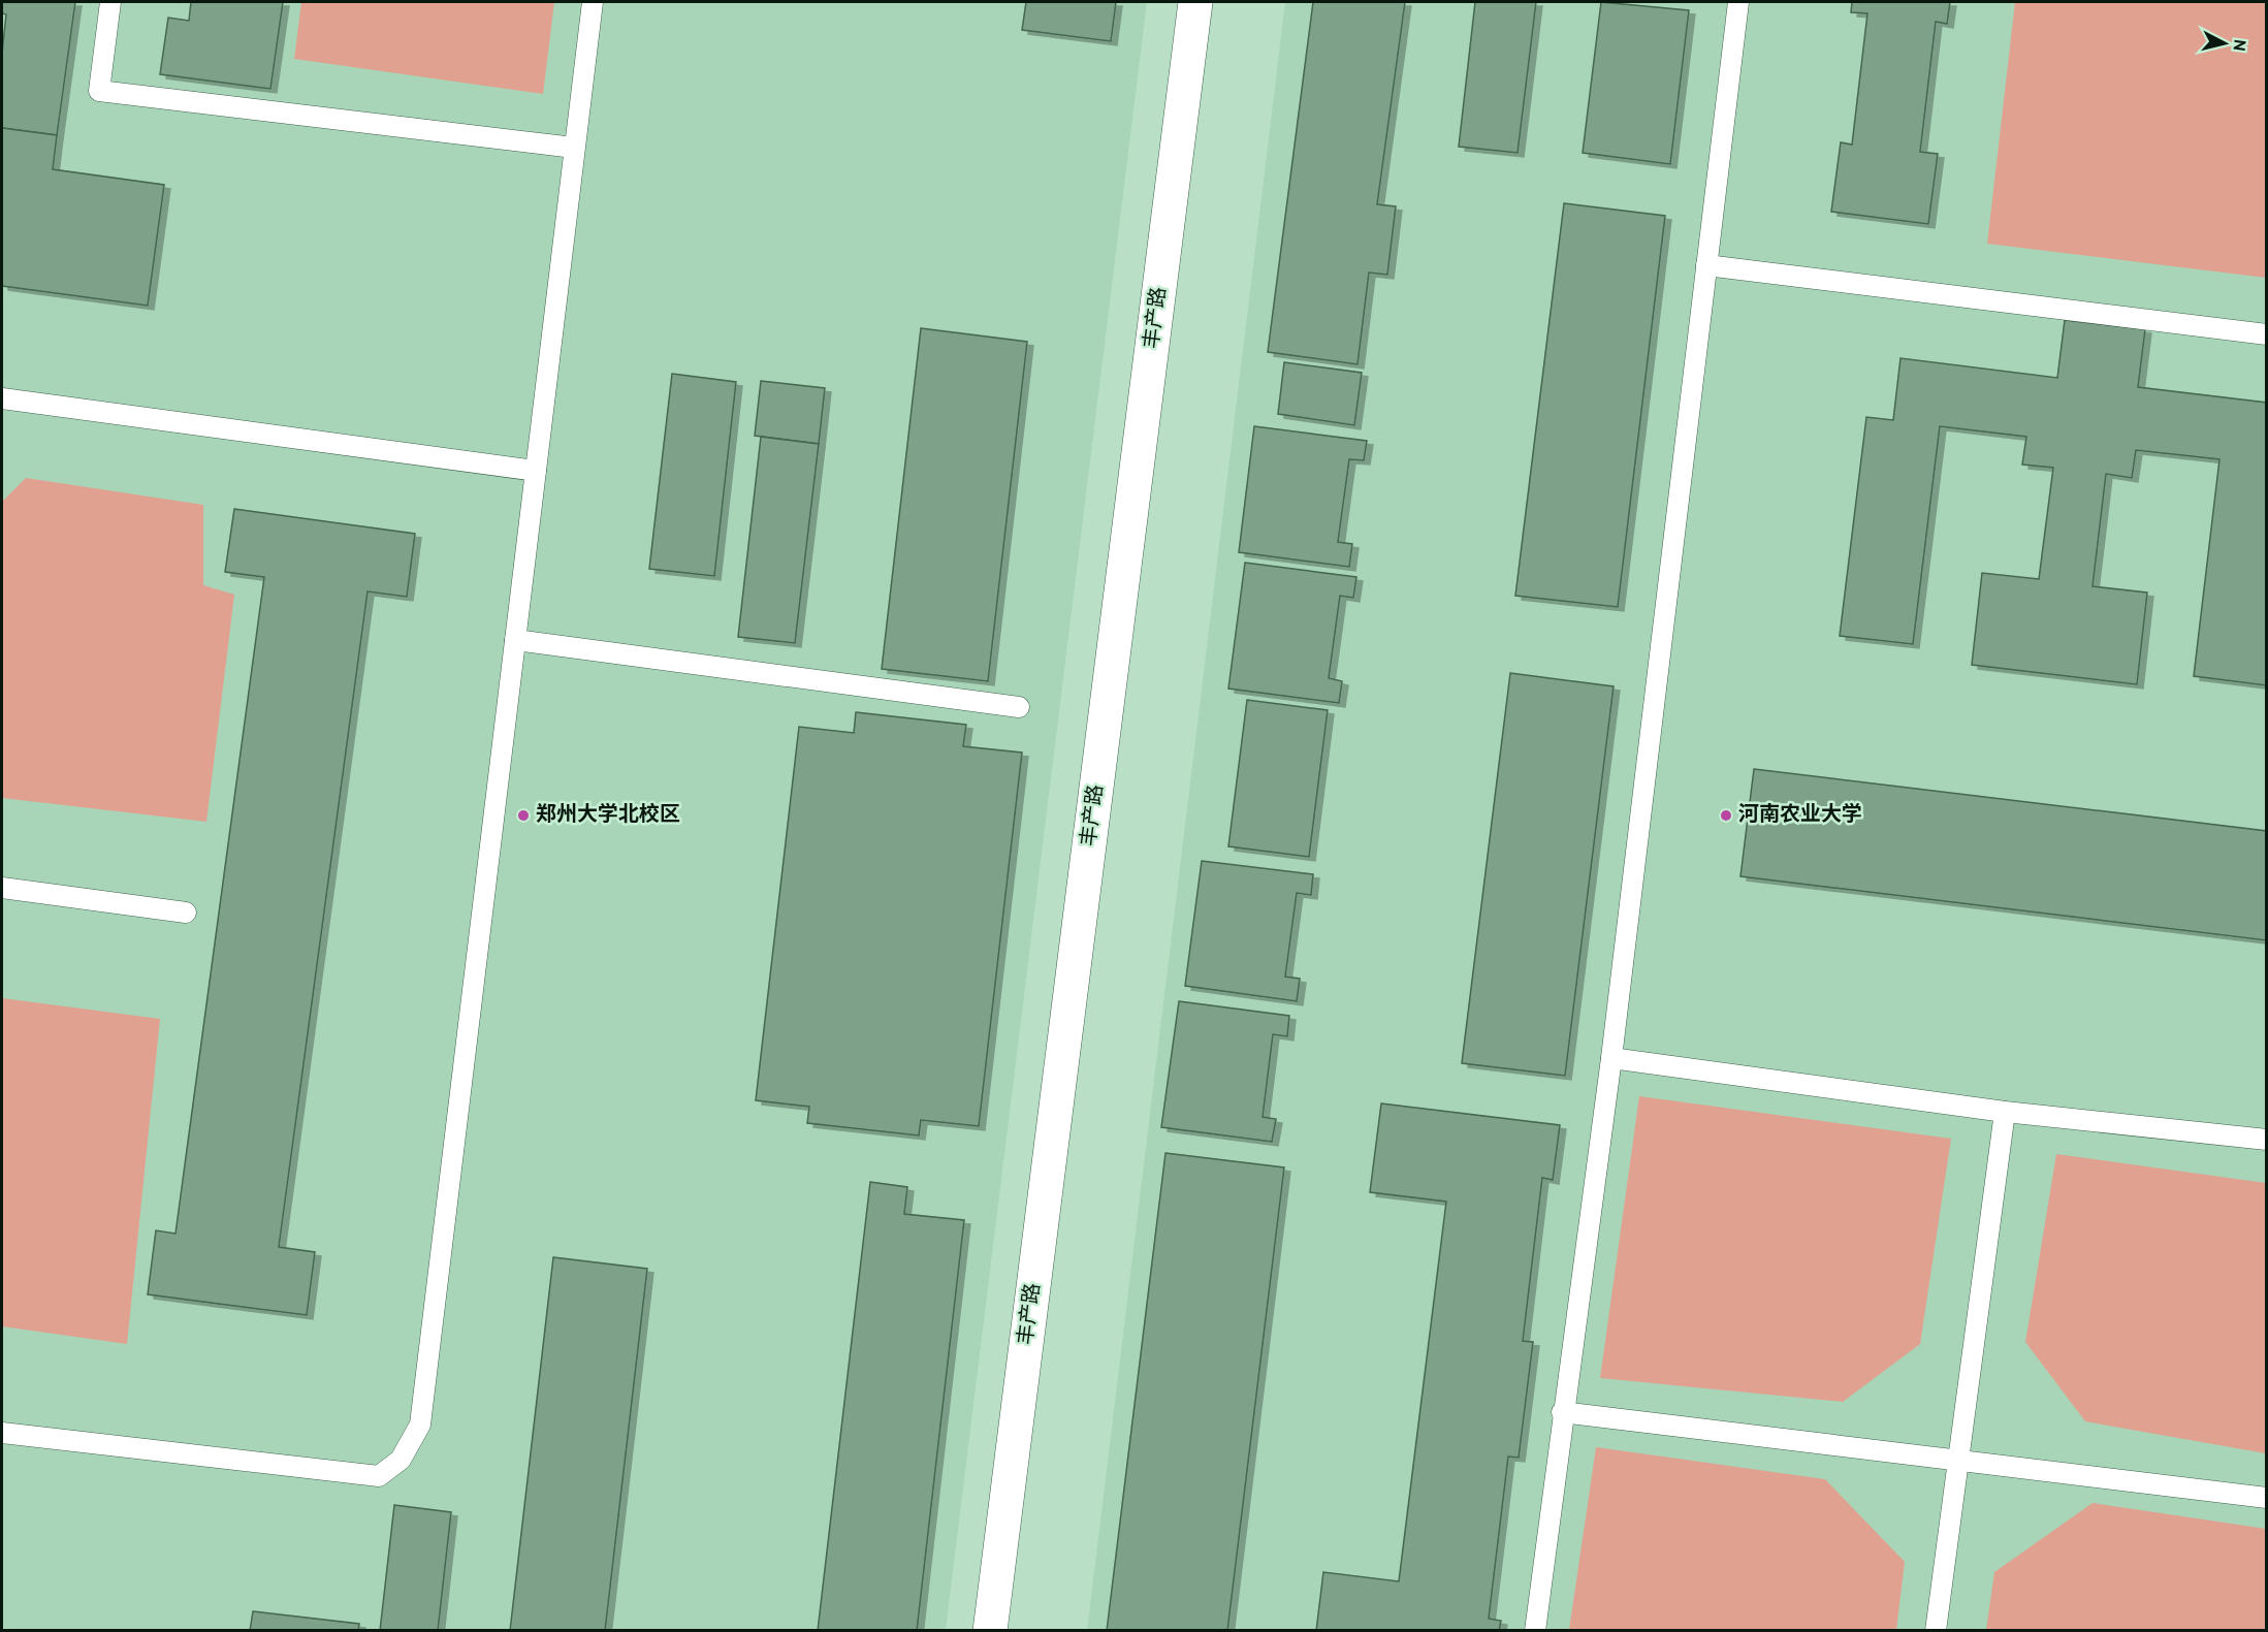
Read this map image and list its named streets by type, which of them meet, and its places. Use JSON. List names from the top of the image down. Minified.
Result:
{"streets":{"street":["丰产路"]},"places":["郑州大学北校区","河南农业大学"],"north":"right"}
